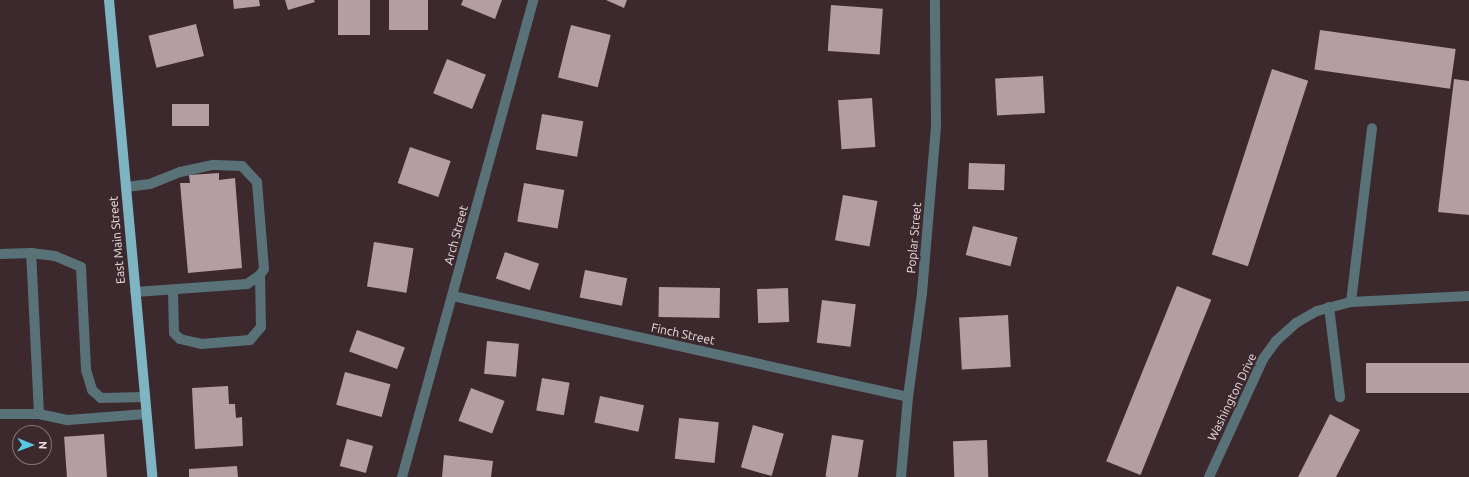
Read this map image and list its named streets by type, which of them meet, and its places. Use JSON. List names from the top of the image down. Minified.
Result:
{"streets":{"main road":["East Main Street"],"street":["Arch Street","Poplar Street","Finch Street","Washington Drive"]},"crossings":[["Arch Street","Finch Street"],["Poplar Street","Finch Street"]],"north":"right"}
